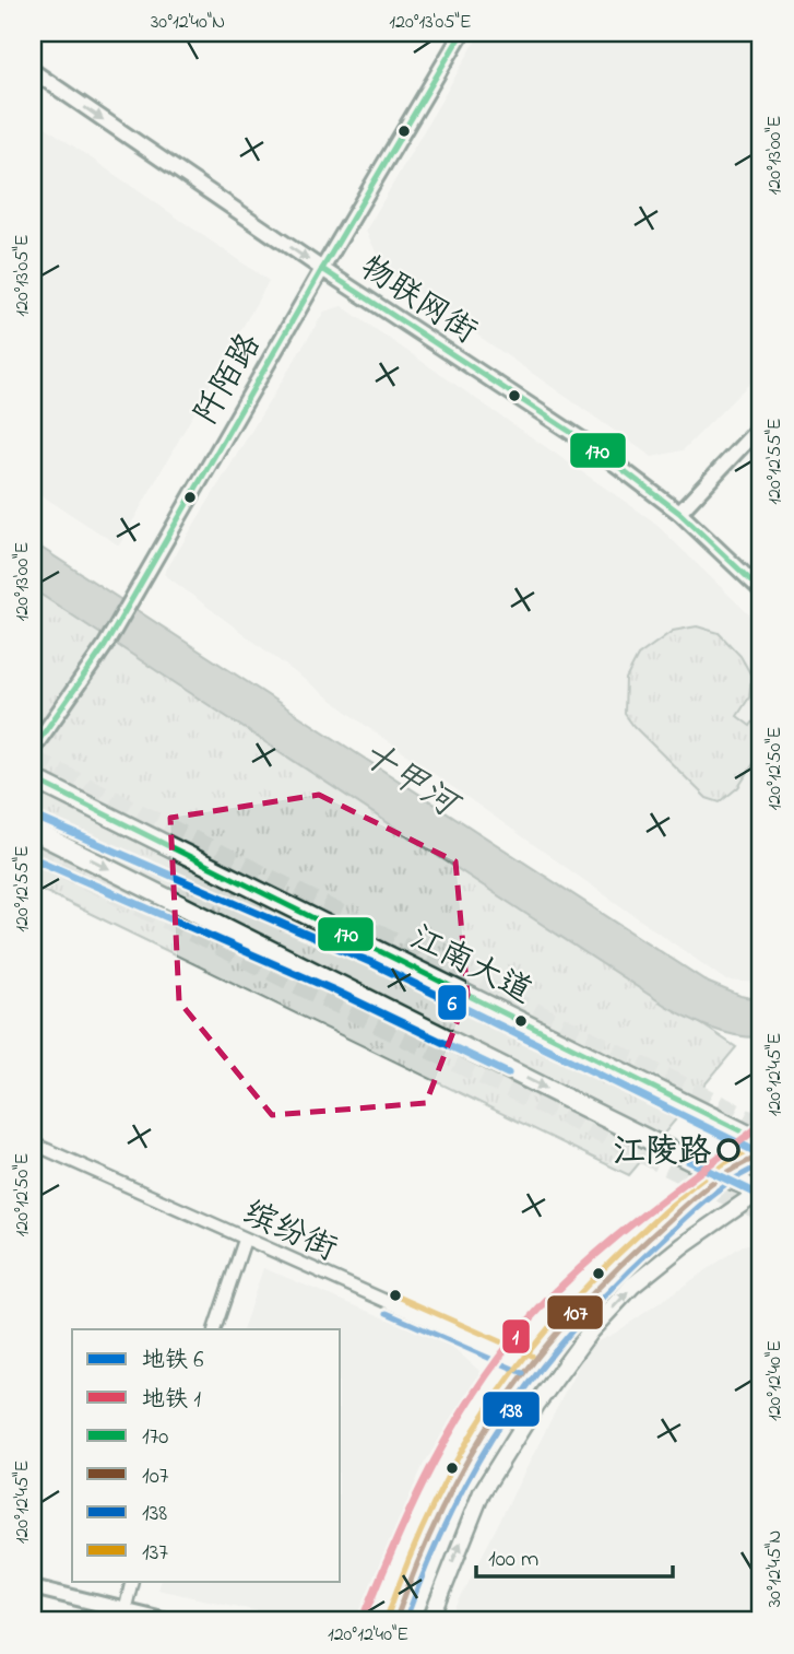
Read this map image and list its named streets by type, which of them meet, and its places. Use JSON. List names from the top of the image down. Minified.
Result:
{"streets":{"main road":["江南大道"],"street":["物联网街","阡陌路","缤纷街"]},"crossings":[["物联网街","阡陌路"]],"one_way":["物联网街"],"water":["十甲河"],"places":["江陵路"],"lines":["transit line 170","metro line 6","metro line 1","transit line 137","transit line 107","transit line 138"],"legend":["地铁 6","地铁 1","170","107","138","137"],"scale_bar":"100 m","coordinates":["30°12'40\"N","120°13'05\"E","120°13'00\"E","120°12'55\"E","120°12'50\"E","120°12'45\"E","120°12'40\"E","30°12'45\"N"]}
